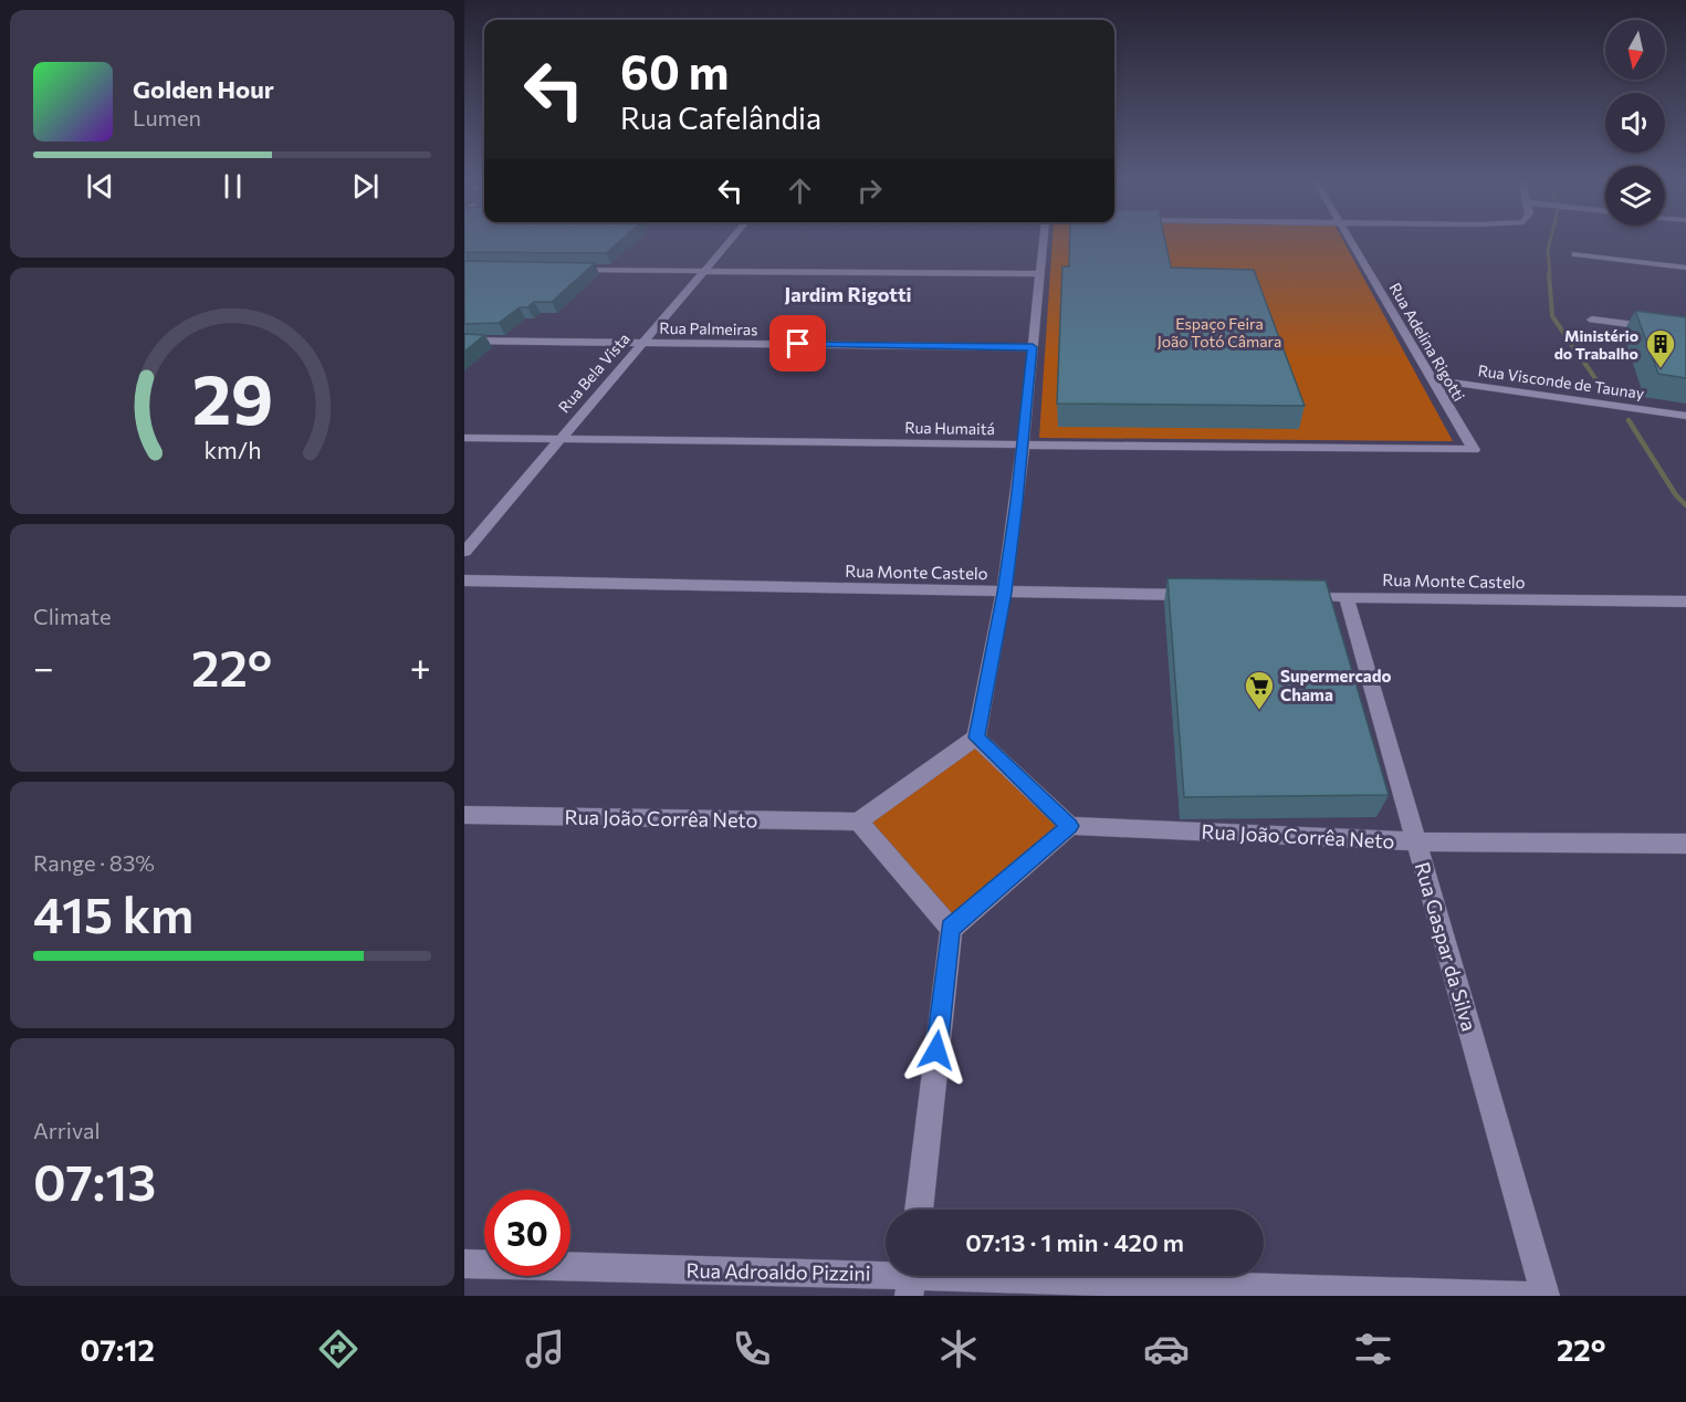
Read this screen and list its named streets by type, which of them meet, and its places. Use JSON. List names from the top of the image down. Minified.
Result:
{"streets":{"street":["Rua Palmeiras","Rua Adelina Rigotti","Rua Bela Vista","Rua Visconde de Taunay","Rua Humaitá","Rua Monte Castelo","Rua João Corrêa Neto","Rua Gaspar da Silva","Rua Adroaldo Pizzini"]},"crossings":[["Rua Palmeiras","Rua Bela Vista"],["Rua Adelina Rigotti","Rua Visconde de Taunay"],["Rua Adelina Rigotti","Rua Humaitá"],["Rua Bela Vista","Rua Humaitá"],["Rua Monte Castelo","Rua Gaspar da Silva"],["Rua João Corrêa Neto","Rua Gaspar da Silva"]],"districts":["Jardim Rigotti"],"parks":["Espaço Feira João Totó Câmara"],"places":{"building":["Ministério do Trabalho"],"supermarket":["Supermercado Chama"]},"north":"bottom","page":{"turn":["60 m","Rua Cafelândia"],"song":["Golden Hour","Lumen"],"tile":["Climate",["Range · 83%","415 km"],["Arrival","07:13"]],"heat":["−","22°","+"],"limit":"30","trip":"07:13 · 1 min · 420 m","tabs":["07:12","22°"],"gauge":["29","km/h"]}}
